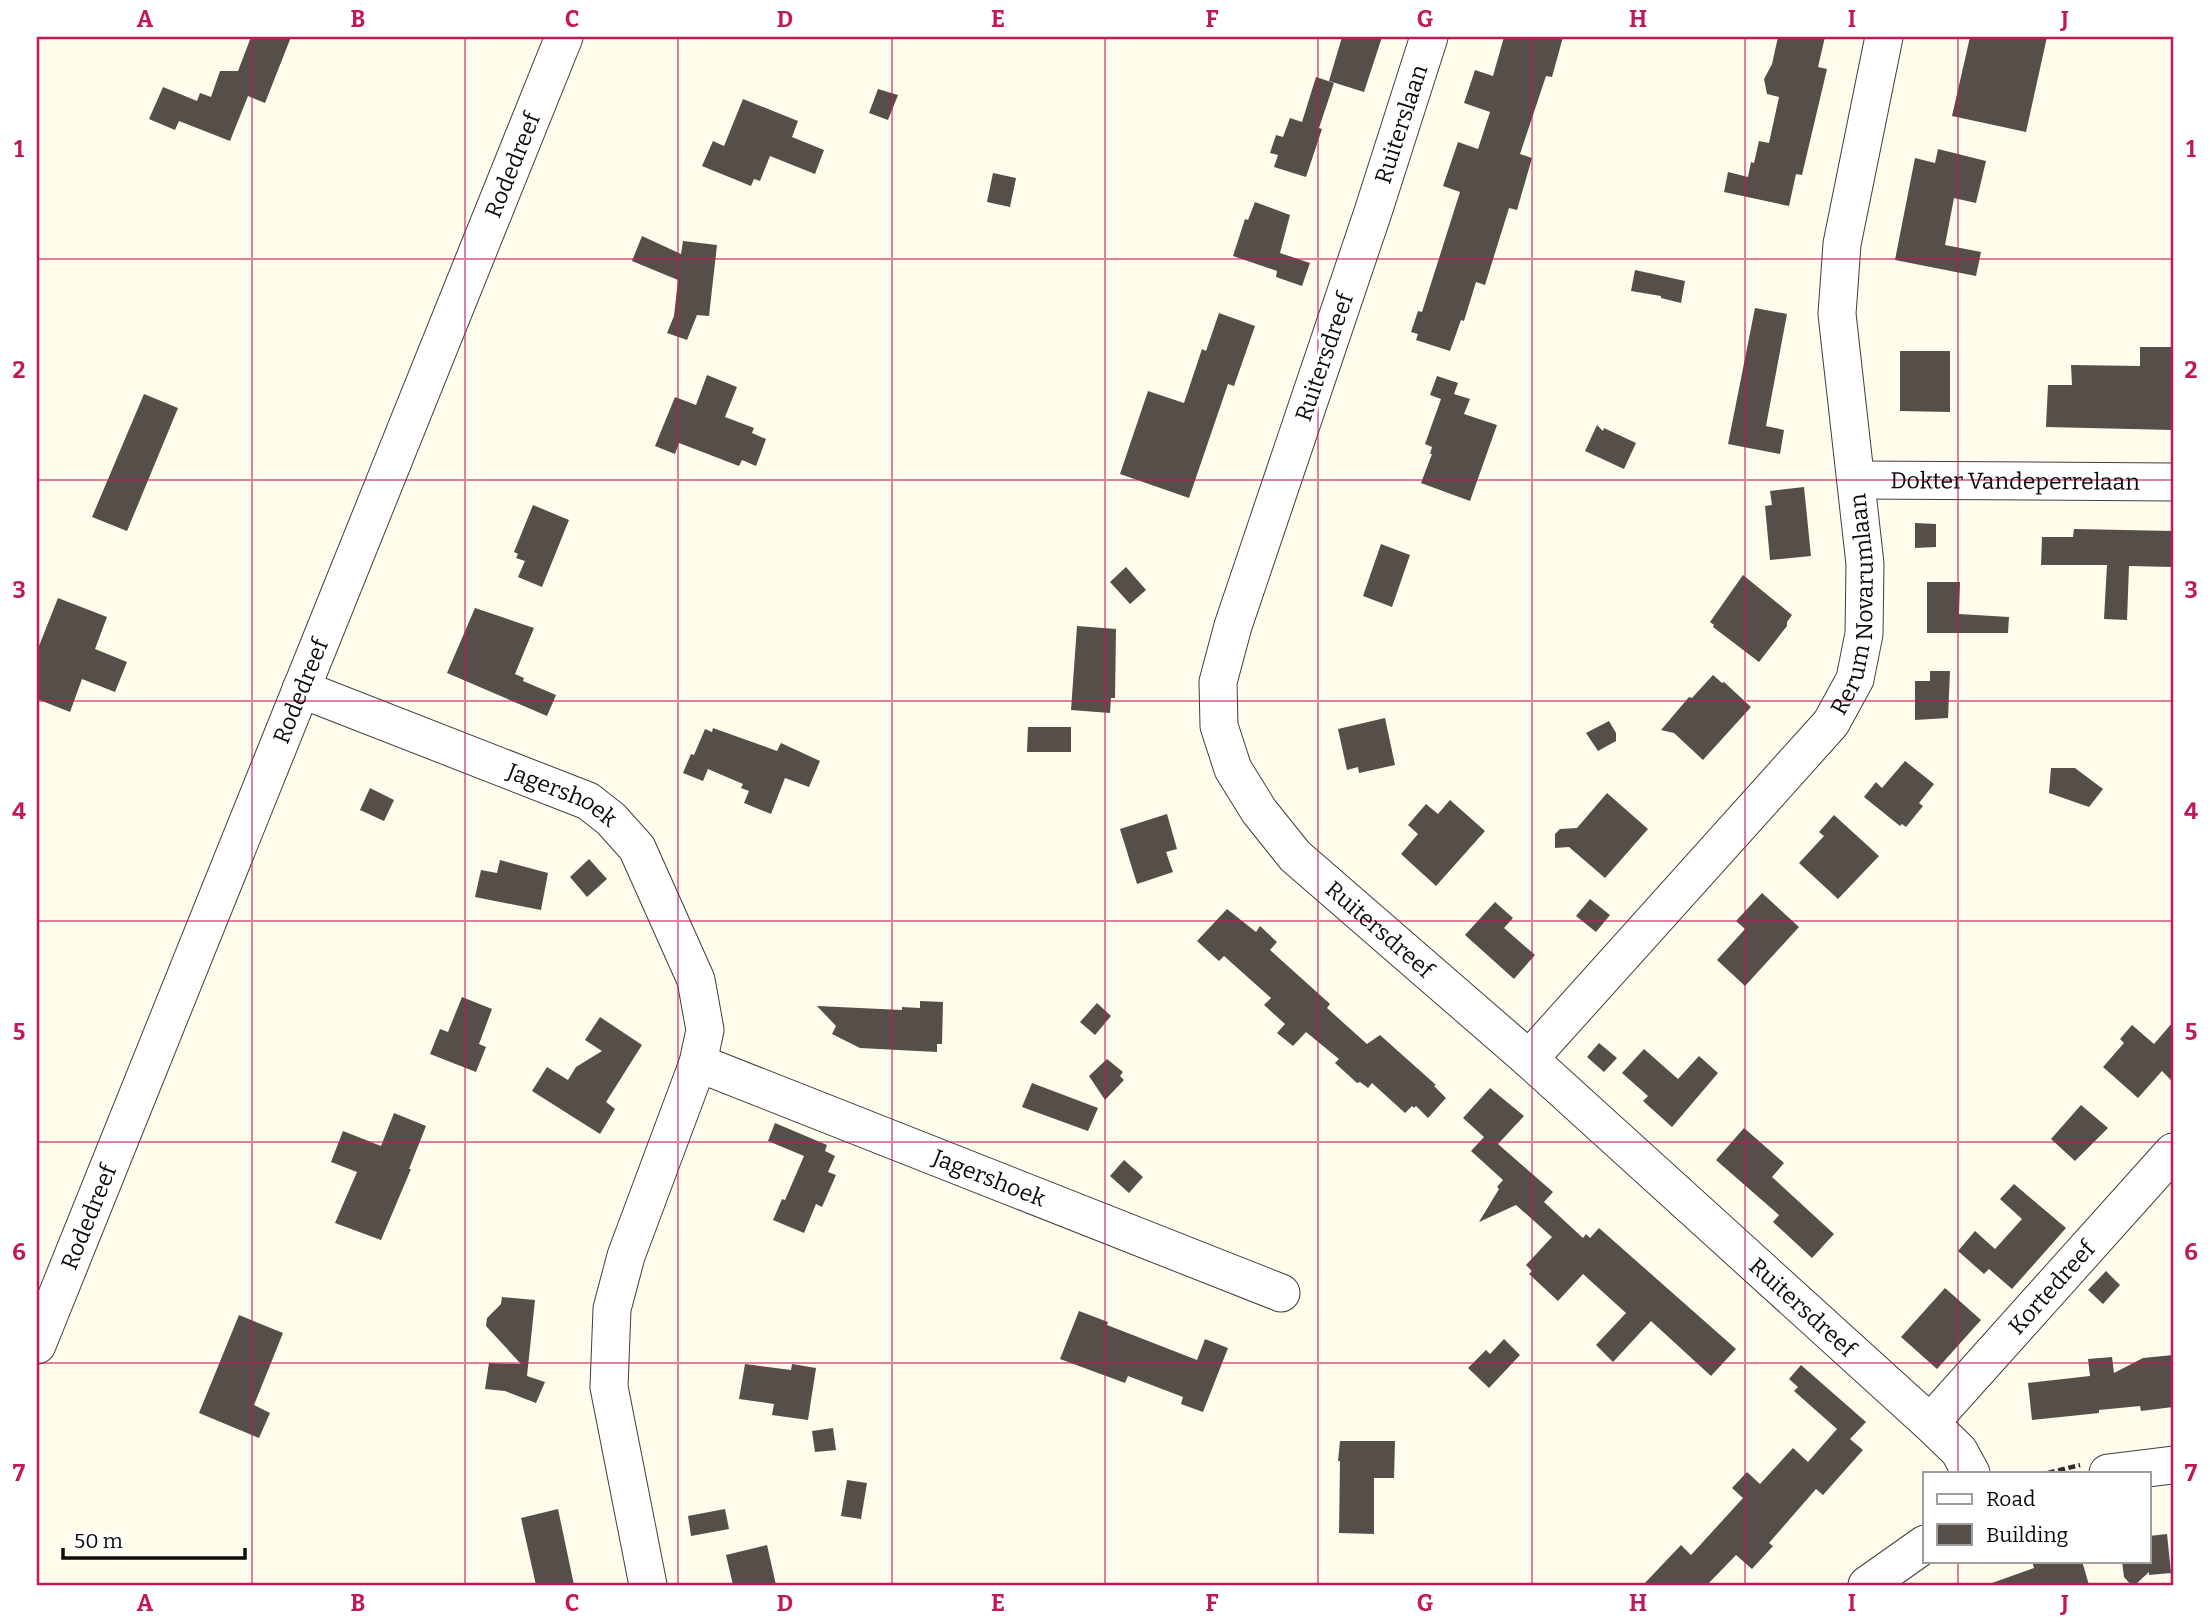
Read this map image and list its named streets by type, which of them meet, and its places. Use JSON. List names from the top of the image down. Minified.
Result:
{"streets":{"street":["Ruiterslaan","Rodedreef","Ruitersdreef","Dokter Vandeperrelaan","Rerum Novarumlaan","Jagershoek","Kortedreef"]},"crossings":[["Ruiterslaan","Ruitersdreef"],["Rodedreef","Jagershoek"],["Ruitersdreef","Rerum Novarumlaan"],["Ruitersdreef","Kortedreef"],["Dokter Vandeperrelaan","Rerum Novarumlaan"]],"legend":["Road","Building"],"scale_bar":"50 m","grid":{"columns":["A","B","C","D","E","F","G","H","I","J"],"rows":["1","2","3","4","5","6","7"]}}
